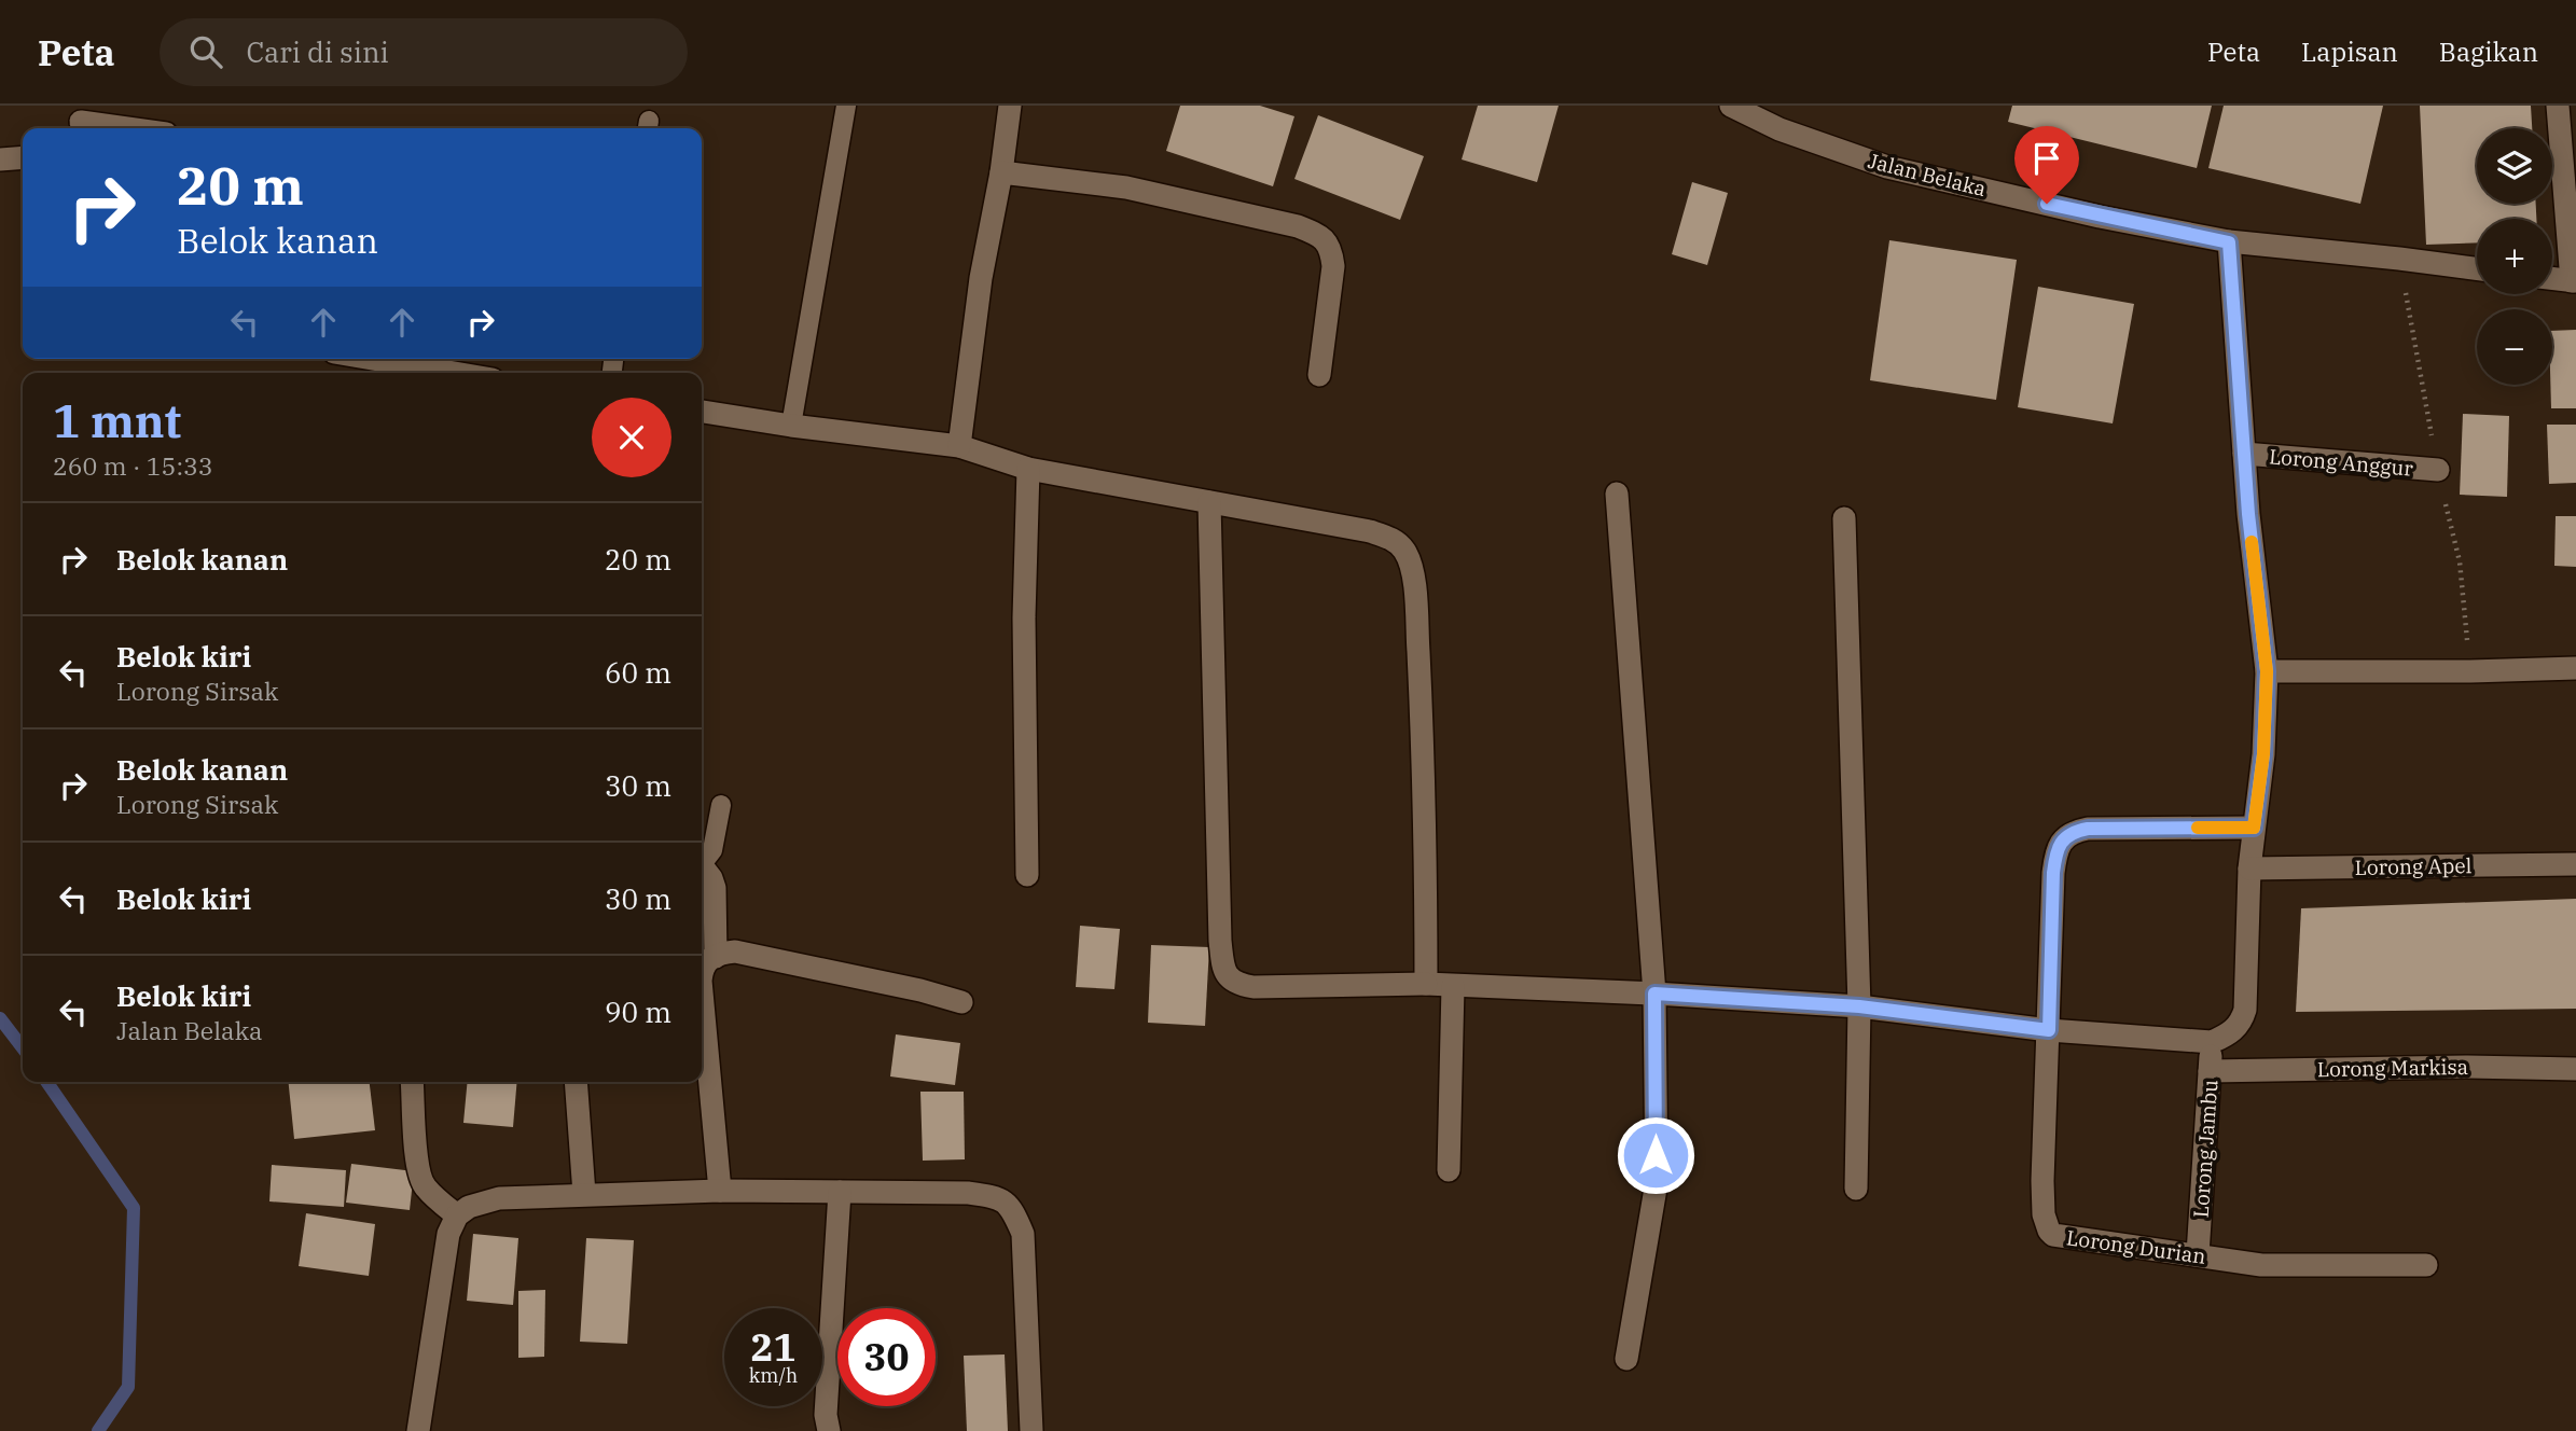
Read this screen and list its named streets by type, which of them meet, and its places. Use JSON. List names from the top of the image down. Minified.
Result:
{"streets":{"street":["Jalan Belaka","Lorong Anggur","Lorong Apel","Lorong Markisa","Lorong Jambu","Lorong Durian"]},"crossings":[["Lorong Markisa","Lorong Jambu"],["Lorong Jambu","Lorong Durian"]],"page":{"header":"Peta","search":"Cari di sini","nav":["Peta","Lapisan","Bagikan"],"map_buttons":["+","−"],"turn":["20 m","Belok kanan"],"heading":["1 mnt","260 m · 15:33"],"list":[{"name":"Belok kanan","value":"20 m"},{"name":"Belok kiri","note":"Lorong Sirsak","value":"60 m"},{"name":"Belok kanan","note":"Lorong Sirsak","value":"30 m"},{"name":"Belok kiri","value":"30 m"},{"name":"Belok kiri","note":"Jalan Belaka","value":"90 m"}],"speed":"21 km/h","limit":"30"}}
